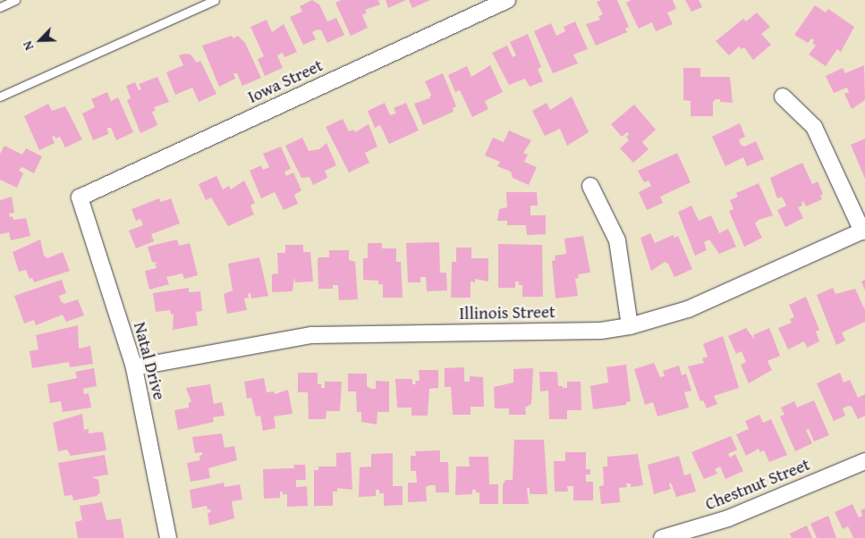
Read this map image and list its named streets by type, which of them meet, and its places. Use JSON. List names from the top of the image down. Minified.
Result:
{"streets":{"street":["Iowa Street","Illinois Street","Natal Drive","Chestnut Street"]},"crossings":[["Iowa Street","Natal Drive"],["Illinois Street","Natal Drive"]],"north":"bottom left"}
